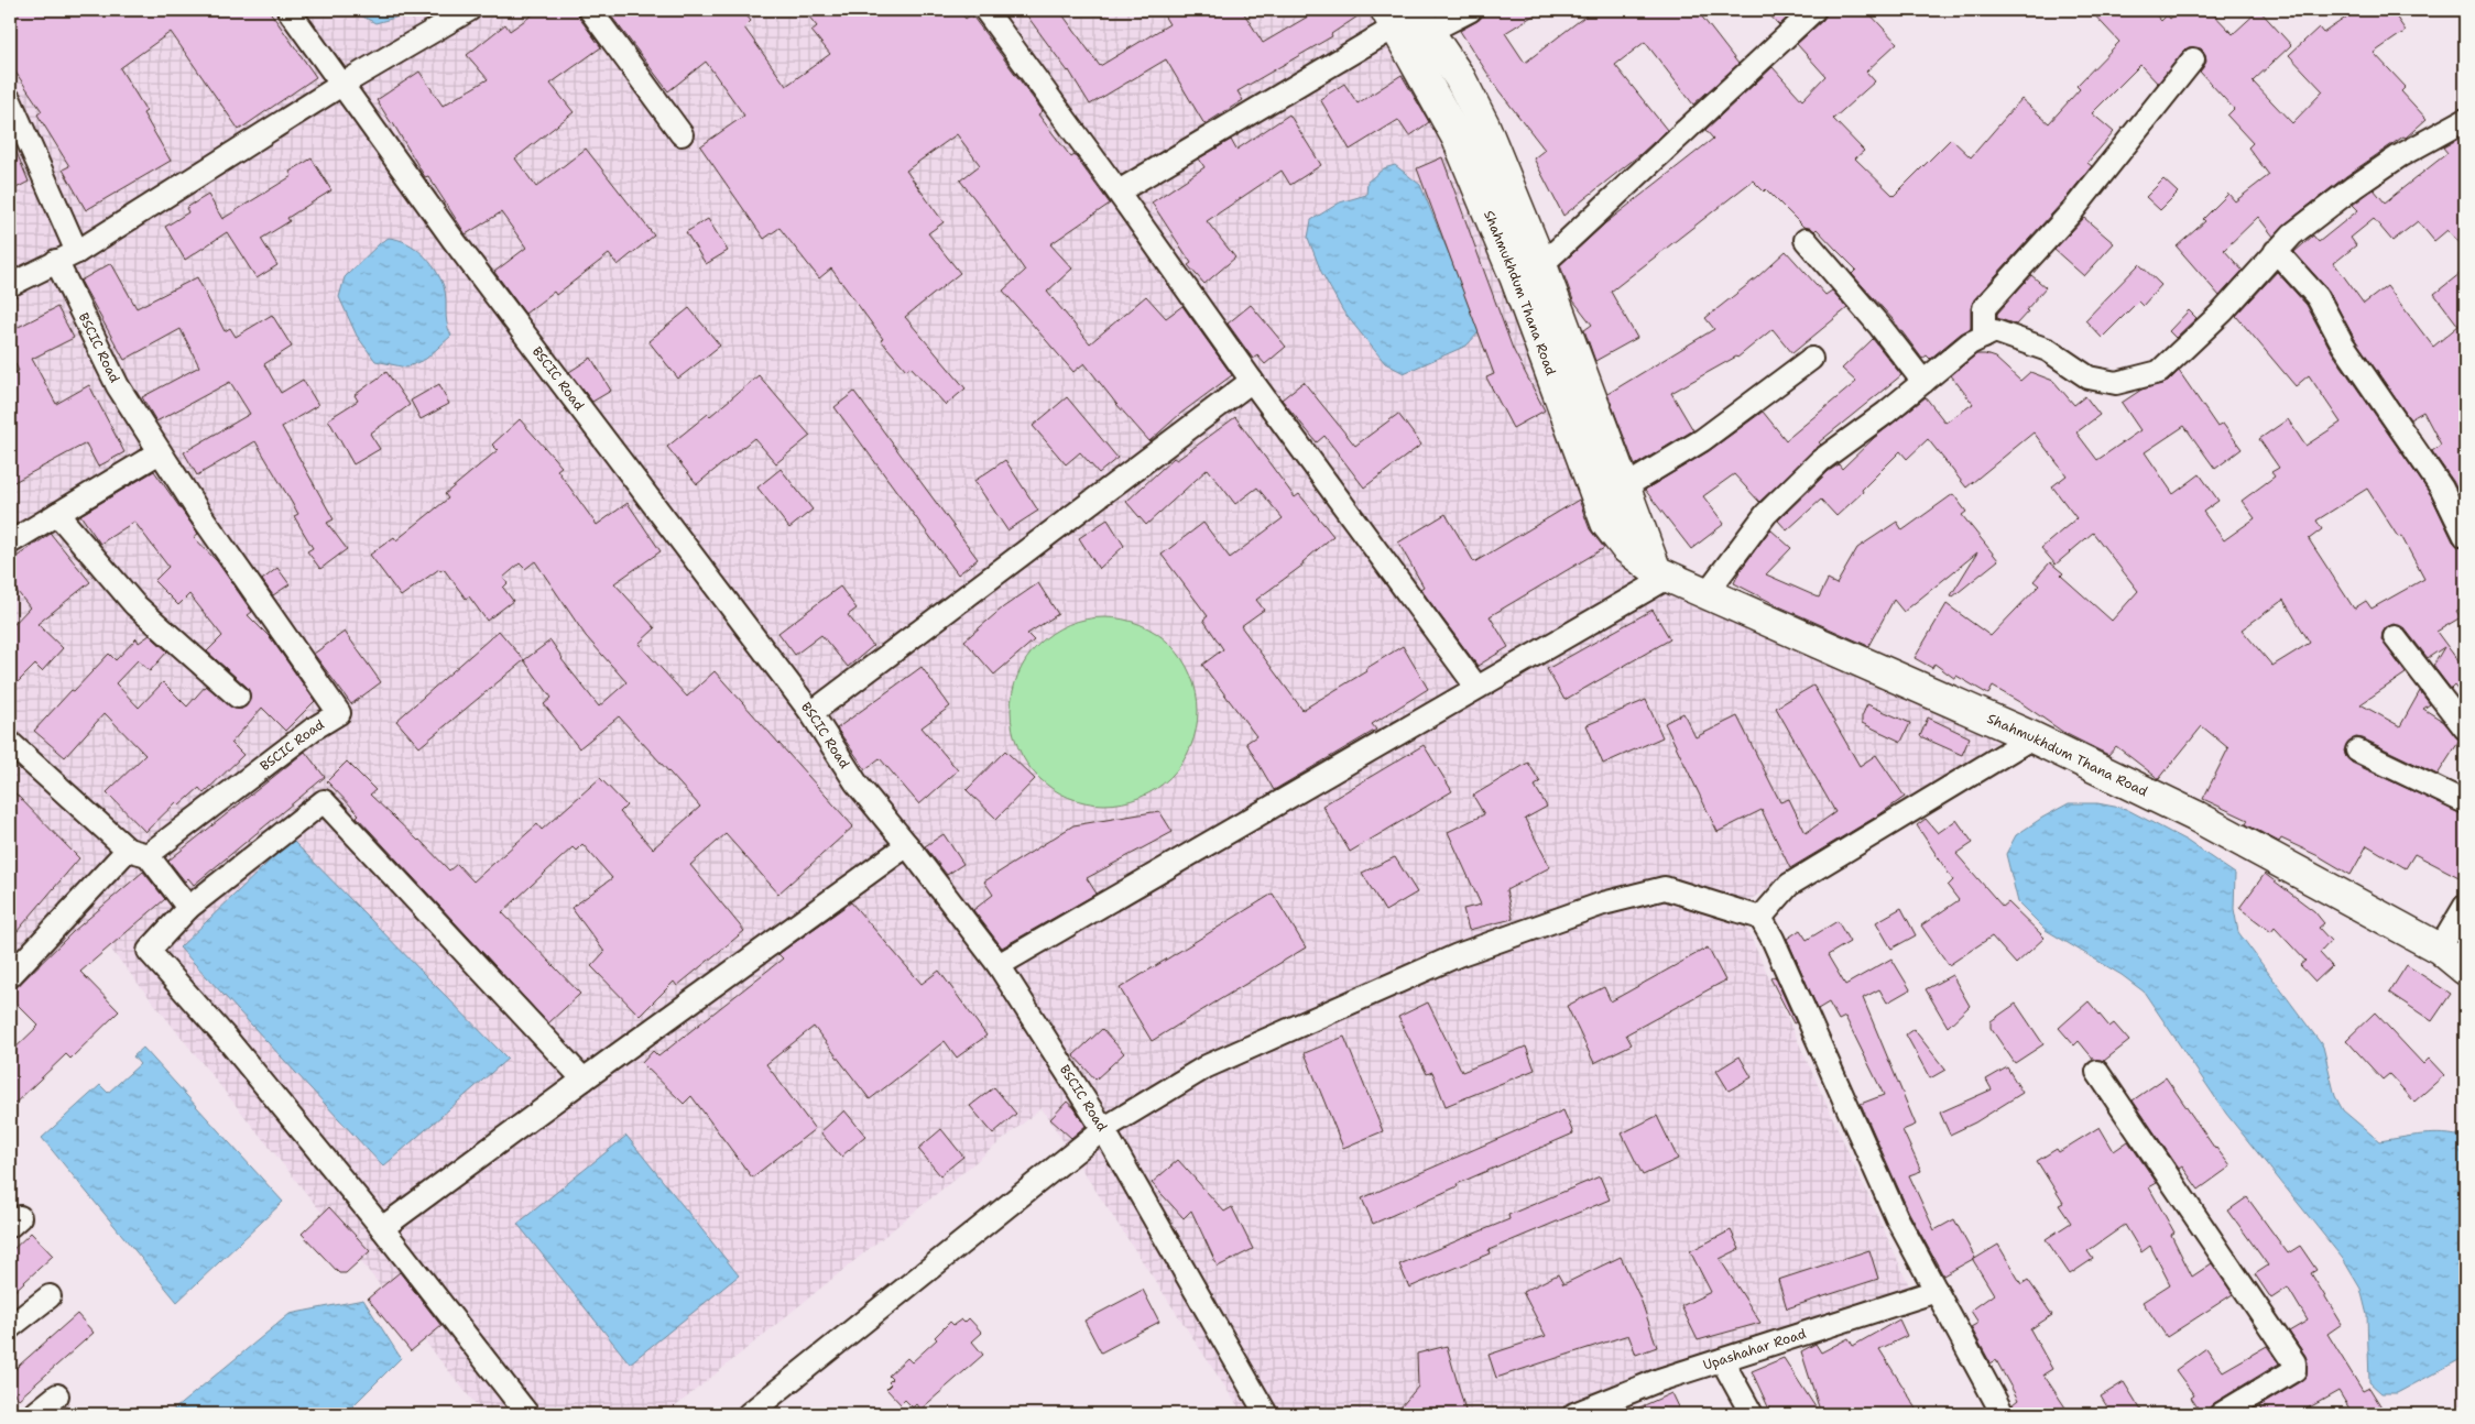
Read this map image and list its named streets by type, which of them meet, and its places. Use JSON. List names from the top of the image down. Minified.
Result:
{"streets":{"main road":["Shahmukhdum Thana Road"],"street":["BSCIC Road","Upashahar Road"]}}
